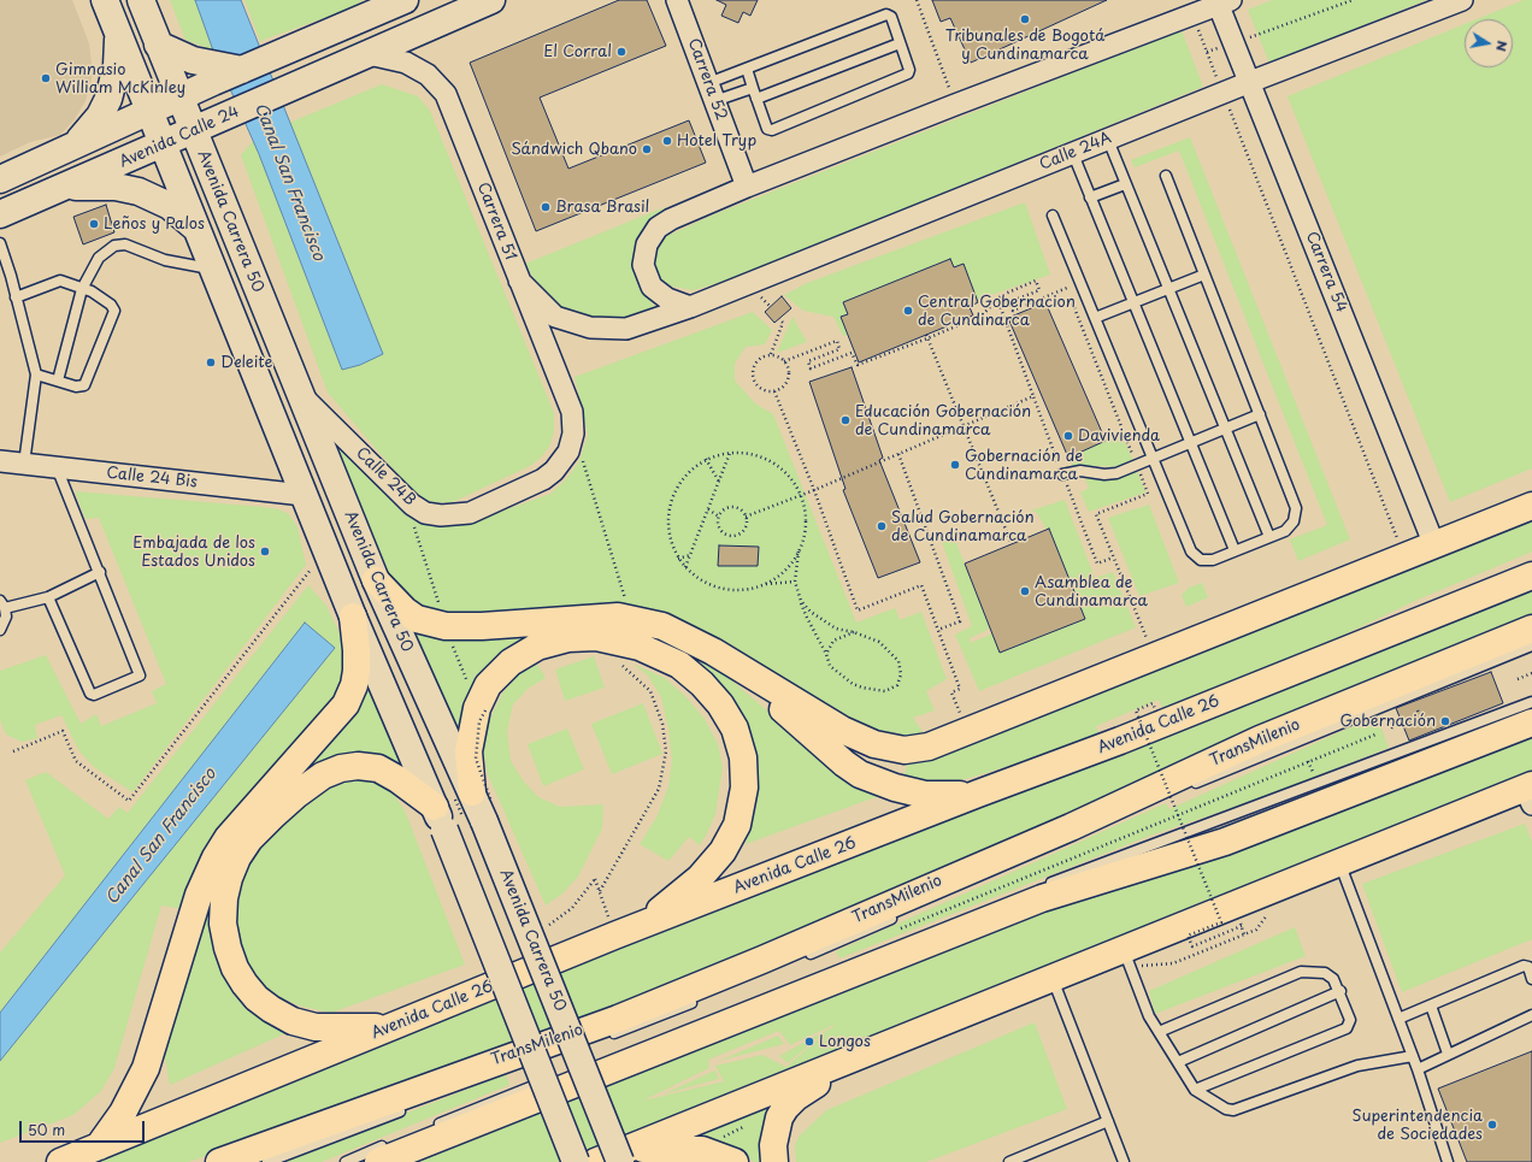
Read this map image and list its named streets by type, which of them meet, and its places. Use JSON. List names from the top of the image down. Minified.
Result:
{"streets":{"main road":["Avenida Calle 24","Avenida Carrera 50","Avenida Calle 26"],"street":["Carrera 52","Calle 24A","Carrera 51","Carrera 54","Calle 24B","Calle 24 Bis"],"lane":["TransMilenio"]},"crossings":[["Avenida Calle 24","Avenida Carrera 50"],["Avenida Calle 24","Carrera 51"],["Calle 24A","Carrera 51"],["Calle 24A","Carrera 54"],["Avenida Carrera 50","Calle 24B"],["Carrera 51","Calle 24B"]],"water":["Canal San Francisco"],"places":["Tribunales de Bogotá y Cundinamarca","El Corral","Gimnasio William McKinley","Hotel Tryp","Sándwich Qbano","Brasa Brasil","Leños y Palos","Central Gobernacion de Cundinarca","Deleite","Educación Gobernación de Cundinamarca","Davivienda","Gobernación de Cundinamarca","Salud Gobernación de Cundinamarca","Embajada de los Estados Unidos","Asamblea de Cundinamarca","Gobernación","Longos","Superintendencia de Sociedades"],"scale_bar":"50 m","north":"right"}
